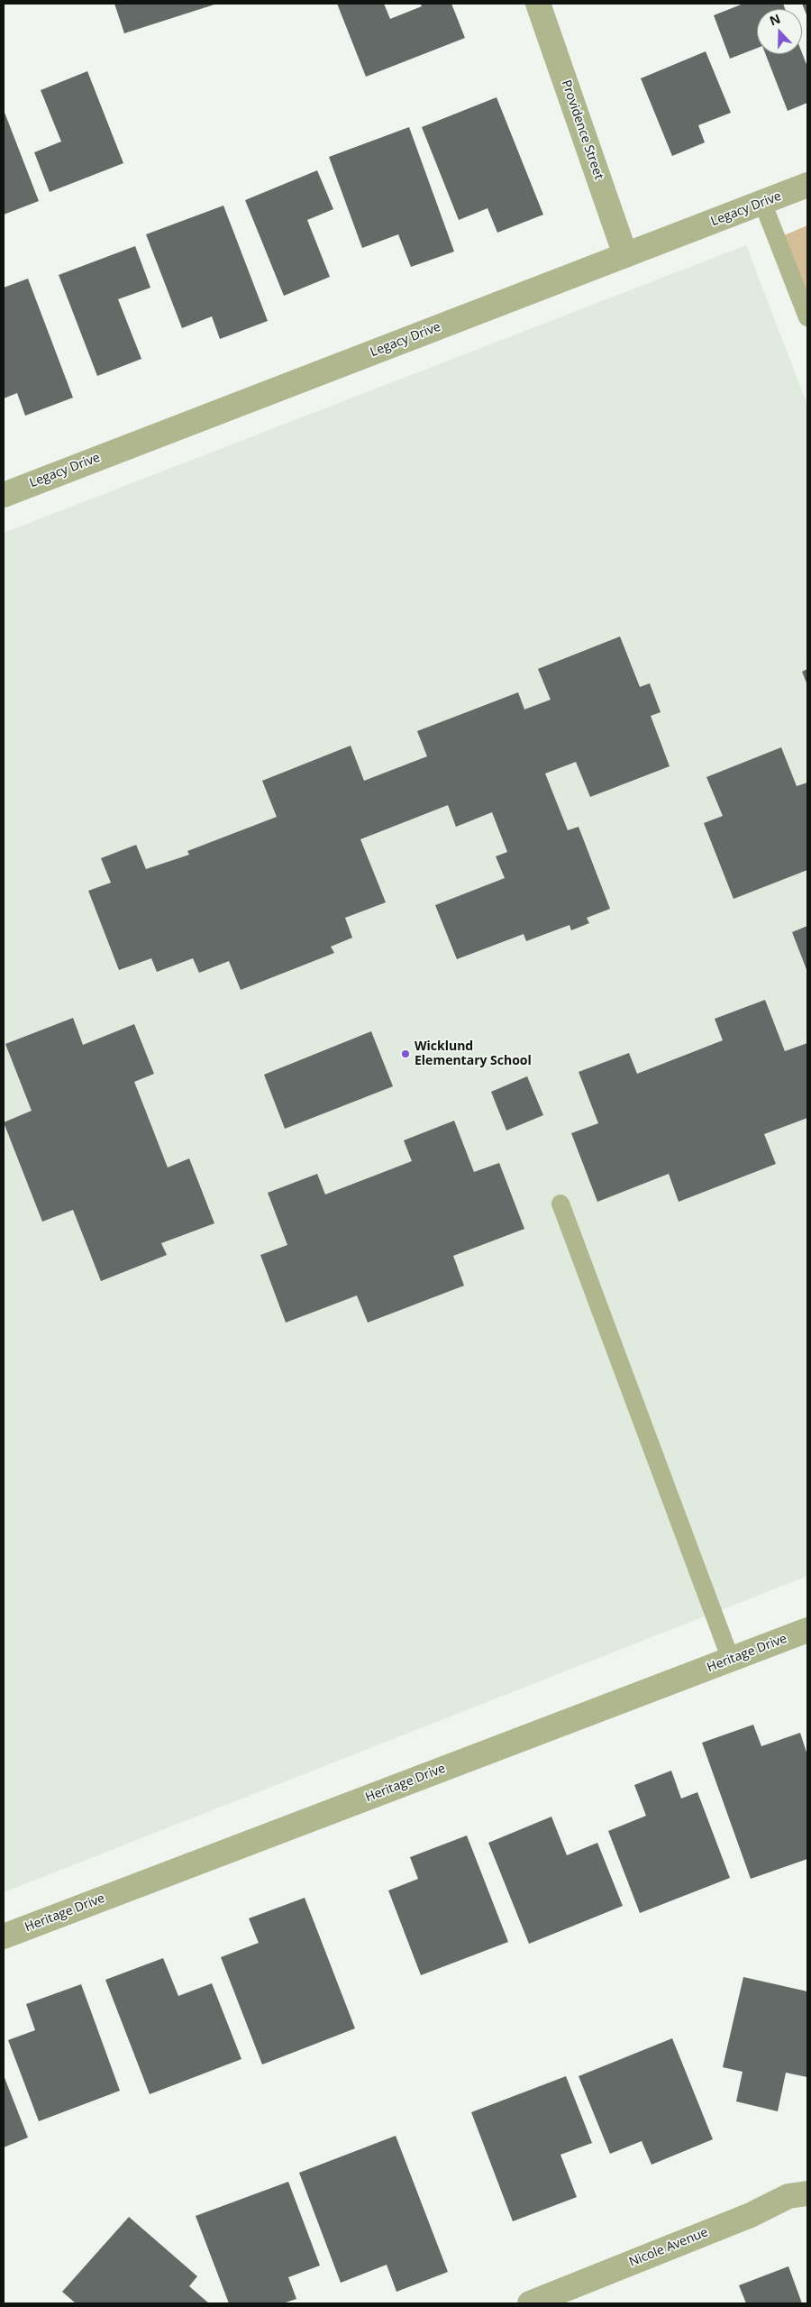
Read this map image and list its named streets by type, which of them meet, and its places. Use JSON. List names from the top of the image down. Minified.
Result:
{"streets":{"street":["Providence Street","Legacy Drive","Heritage Drive","Nicole Avenue"]},"crossings":[["Providence Street","Legacy Drive"]],"places":["Wicklund Elementary School"],"north":"top"}
